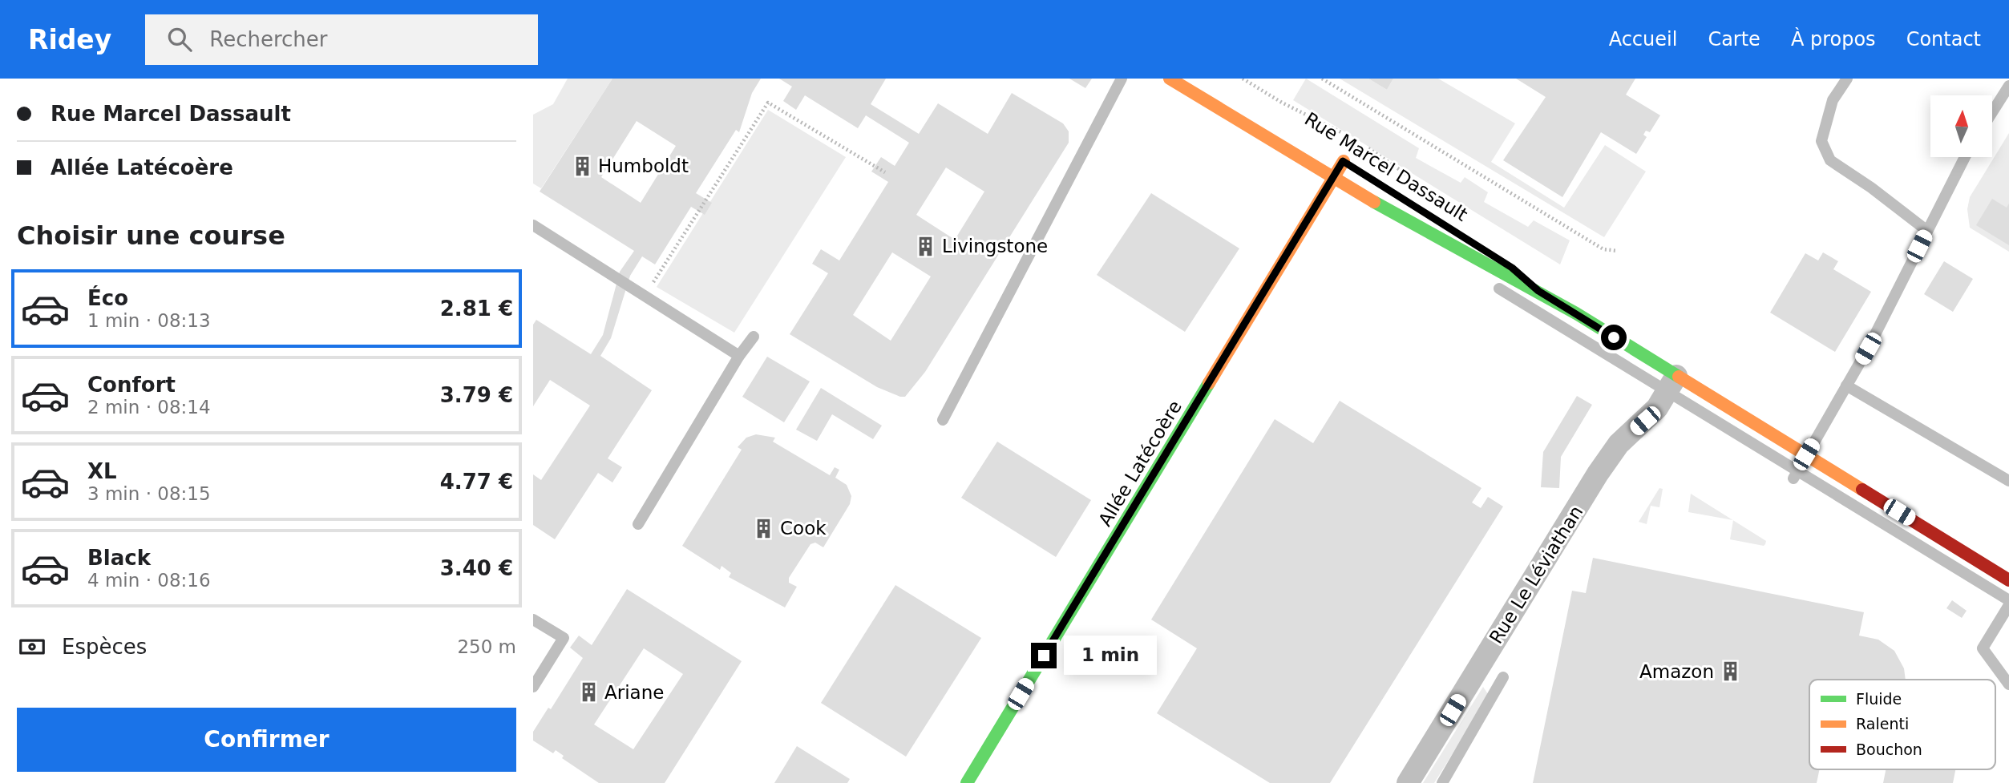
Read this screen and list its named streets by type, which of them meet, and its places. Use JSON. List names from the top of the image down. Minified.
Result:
{"streets":{"street":["Rue Marcel Dassault","Allée Latécoère","Rue Le Léviathan"]},"crossings":[["Rue Marcel Dassault","Allée Latécoère"],["Rue Marcel Dassault","Rue Le Léviathan"]],"places":{"building":["Humboldt","Livingstone","Cook","Amazon","Ariane"]},"legend":["Fluide","Ralenti","Bouchon"],"north":"top","page":{"header":"Ridey","search":"Rechercher","nav":["Accueil","Carte","À propos","Contact"],"banner":["Rue Marcel Dassault","Allée Latécoère"],"heading":"Choisir une course","list":[{"name":"Éco","note":"1 min · 08:13","value":"2.81 €"},{"name":"Confort","note":"2 min · 08:14","value":"3.79 €"},{"name":"XL","note":"3 min · 08:15","value":"4.77 €"},{"name":"Black","note":"4 min · 08:16","value":"3.40 €"}],"pay":["Espèces","250 m"],"bubble":"1 min","buttons":"Confirmer"}}
